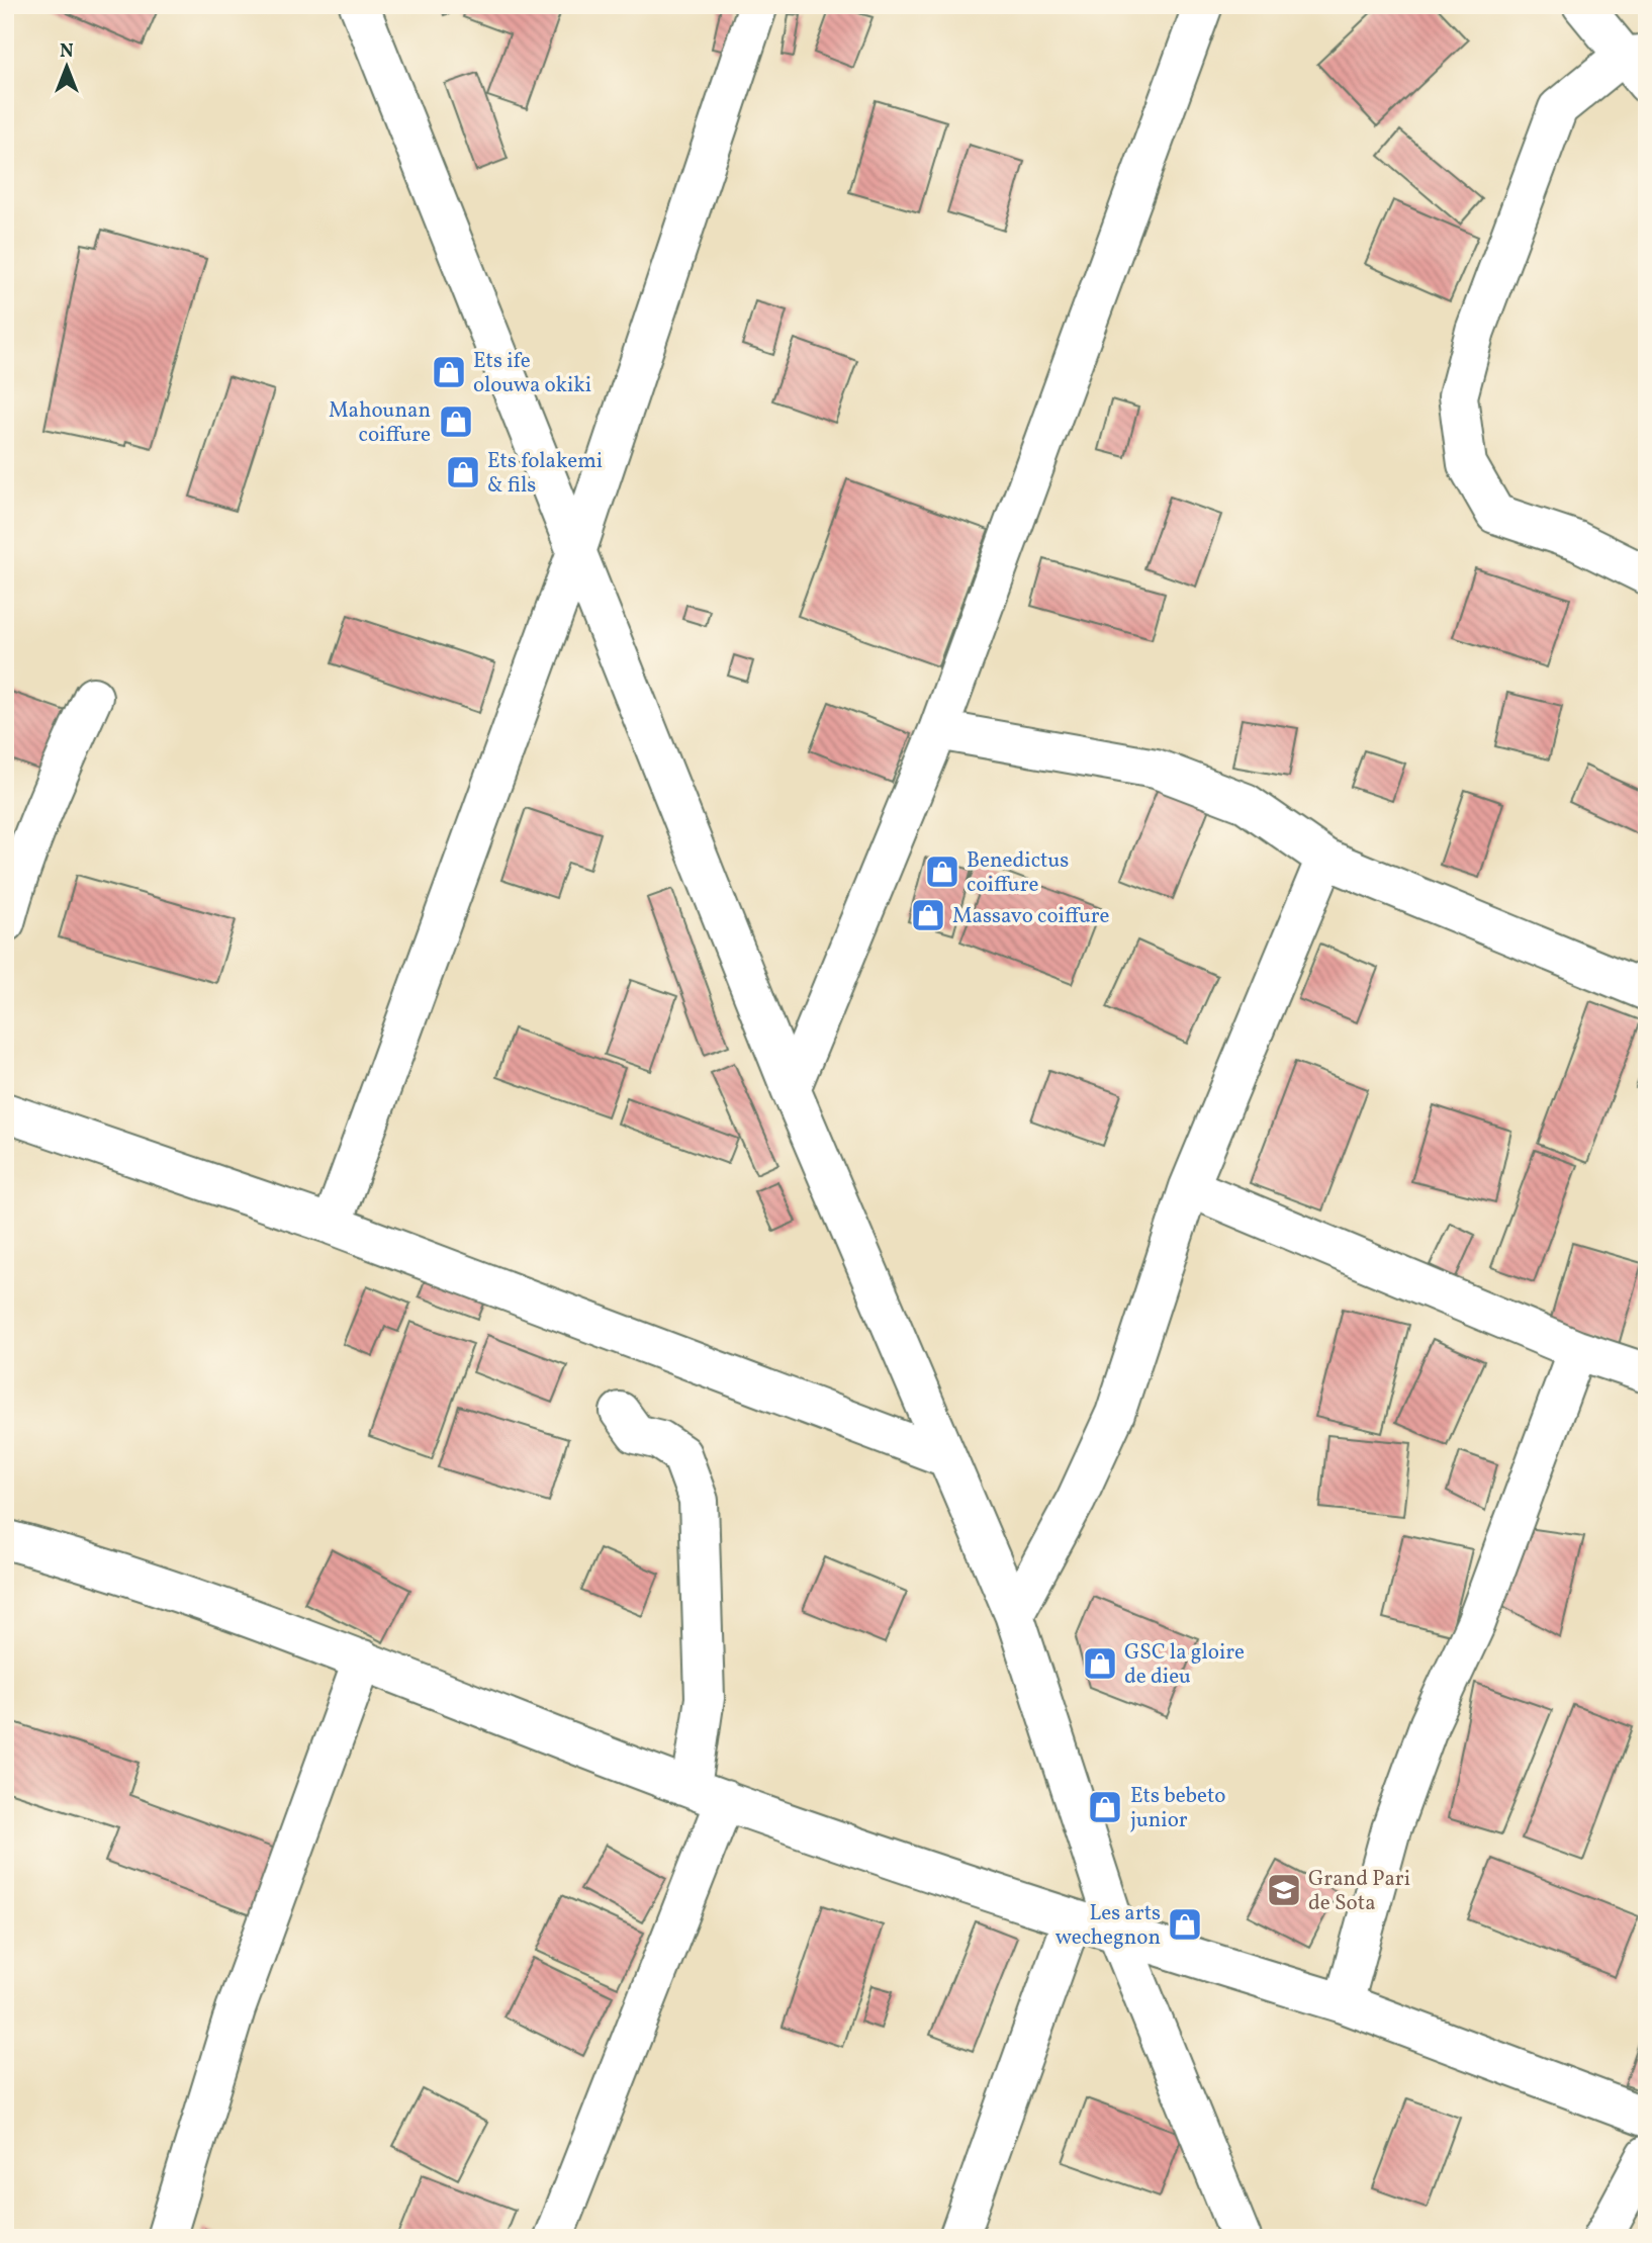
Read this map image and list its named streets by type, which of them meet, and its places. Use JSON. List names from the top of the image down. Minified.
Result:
{"places":{"shop":["Ets ife olouwa okiki","Mahounan coiffure","Ets folakemi & fils","Benedictus coiffure","Massavo coiffure","GSC la gloire de dieu","Ets bebeto junior","Les arts wechegnon"],"school or university":["Grand Pari de Sota"]},"north":"top"}
